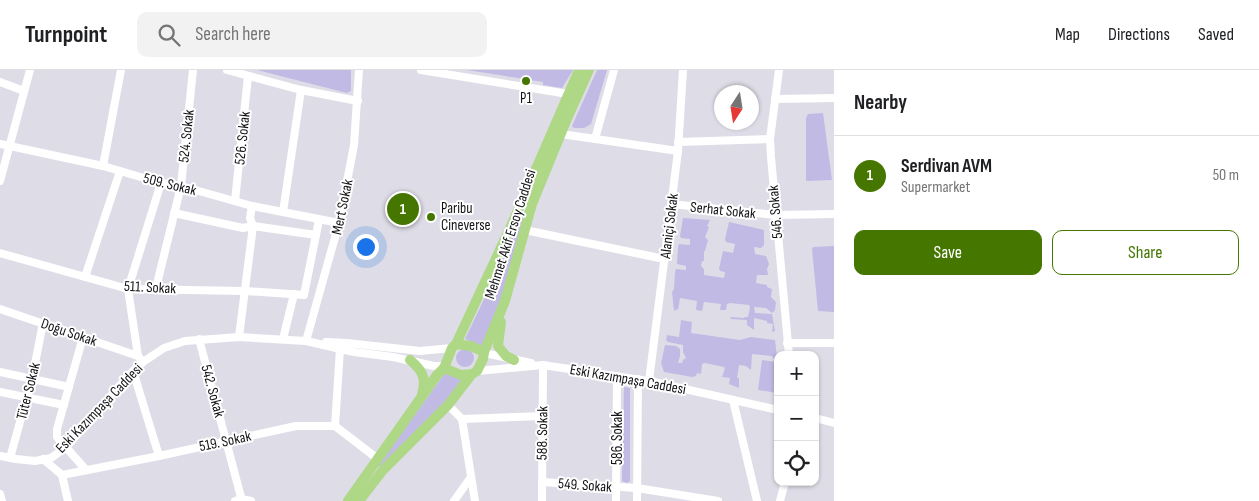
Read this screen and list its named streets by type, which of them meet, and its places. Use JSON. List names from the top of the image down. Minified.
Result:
{"streets":{"main road":["Mehmet Akif Ersoy Caddesi"],"street":["524. Sokak","526. Sokak","509. Sokak","Mert Sokak","Serhat Sokak","546. Sokak","Alaniçi Sokak","511. Sokak","Doğu Sokak","Eski Kazımpaşa Caddesi","Tüter Sokak","542. Sokak","588. Sokak","586. Sokak","519. Sokak","549. Sokak"]},"crossings":[["524. Sokak","509. Sokak"],["524. Sokak","511. Sokak"],["526. Sokak","509. Sokak"],["509. Sokak","Mert Sokak"],["Mert Sokak","Eski Kazımpaşa Caddesi"],["Serhat Sokak","546. Sokak"],["Serhat Sokak","Alaniçi Sokak"],["Alaniçi Sokak","Eski Kazımpaşa Caddesi"],["Mehmet Akif Ersoy Caddesi","Eski Kazımpaşa Caddesi"],["Doğu Sokak","Eski Kazımpaşa Caddesi"],["Doğu Sokak","Tüter Sokak"],["Eski Kazımpaşa Caddesi","Tüter Sokak"],["Eski Kazımpaşa Caddesi","542. Sokak"],["Eski Kazımpaşa Caddesi","588. Sokak"],["Eski Kazımpaşa Caddesi","586. Sokak"],["542. Sokak","519. Sokak"],["588. Sokak","549. Sokak"],["586. Sokak","549. Sokak"]],"places":["P1","Paribu Cineverse"],"north":"bottom","page":{"header":"Turnpoint","search":"Search here","nav":["Map","Directions","Saved"],"heading":"Nearby","list":[{"mark":"1","name":"Serdivan AVM","note":"Supermarket","value":"50 m"}],"pins":"1","buttons":["Save","Share"],"map_buttons":["+","−"]}}
